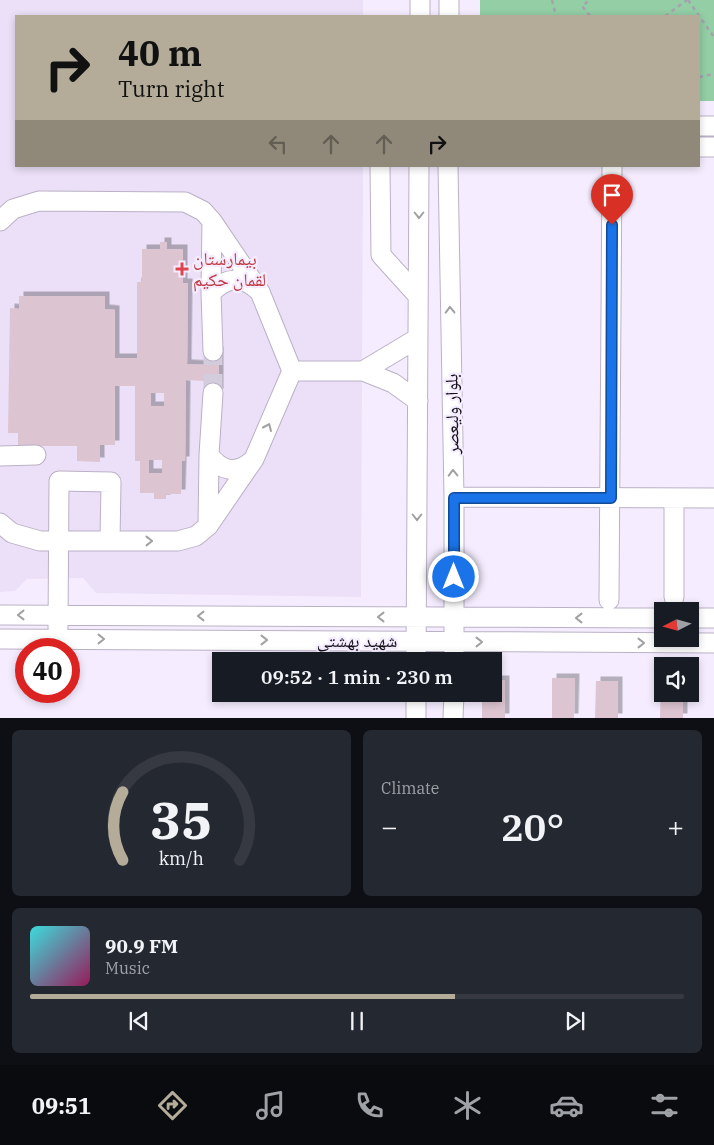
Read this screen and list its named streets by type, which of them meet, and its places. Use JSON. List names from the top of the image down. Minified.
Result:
{"streets":{"street":["بلوار ولیعصر","شهید بهشتی"]},"crossings":[["بلوار ولیعصر","شهید بهشتی"]],"places":{"health":["بیمارستان لقمان حکیم"]},"north":"left","page":{"turn":["40 m","Turn right"],"limit":"40","trip":"09:52 · 1 min · 230 m","tile":"Climate","heat":["−","20°","+"],"song":["90.9 FM","Music"],"tabs":"09:51","gauge":["35","km/h"]}}
